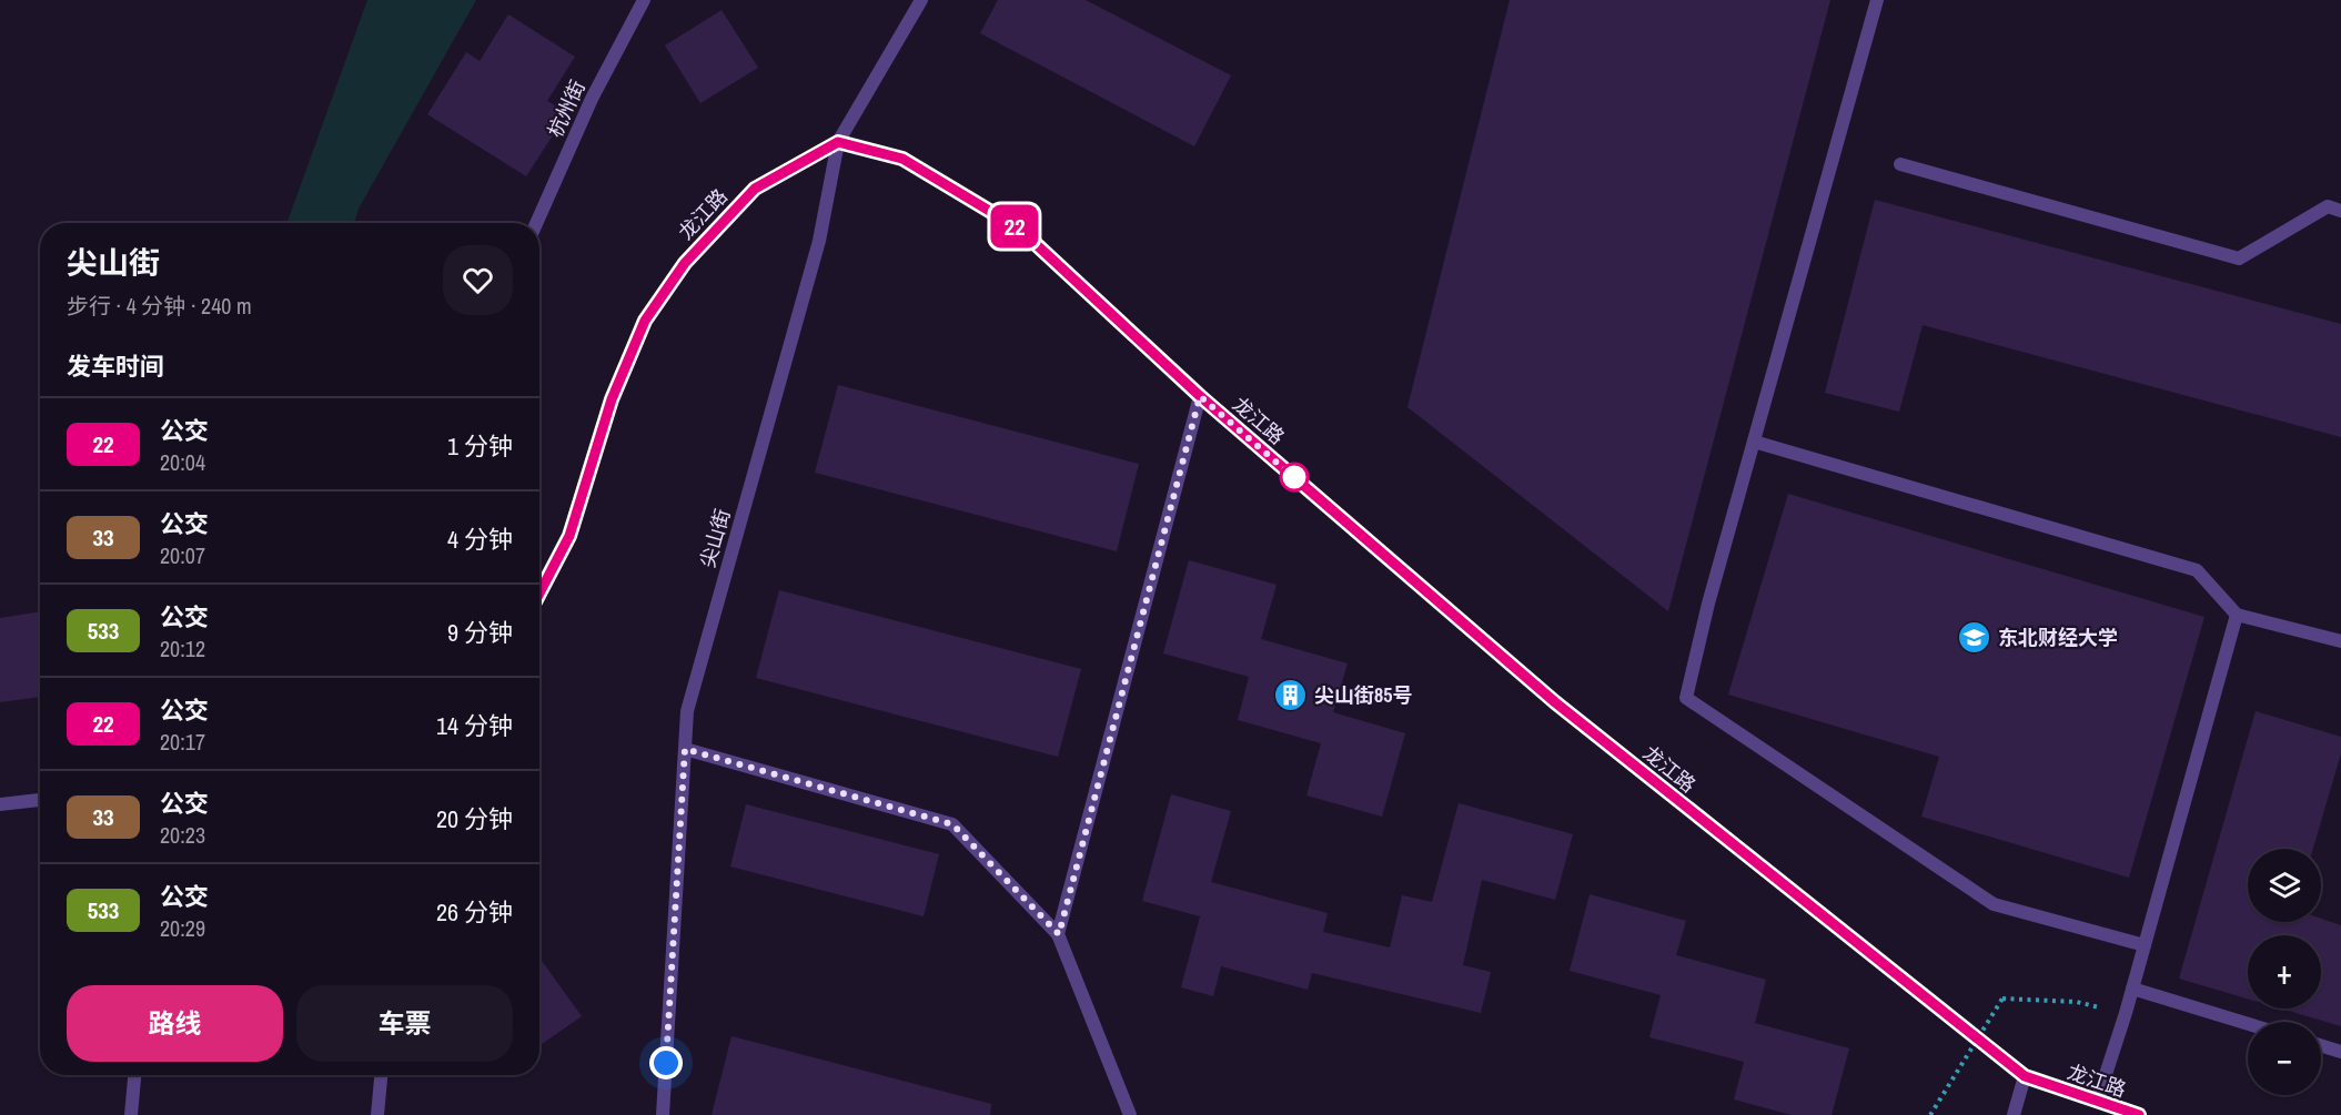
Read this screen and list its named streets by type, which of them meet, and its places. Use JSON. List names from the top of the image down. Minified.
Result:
{"streets":{"street":["杭州街","龙江路","尖山街"]},"crossings":[["龙江路","尖山街"]],"places":{"school or university":["东北财经大学"],"building":["尖山街85号"]},"lines":["bus line 22"],"page":{"on_map":"22","heading":[["尖山街","步行 · 4 分钟 · 240 m"],"发车时间"],"list":[{"mark":"22","name":"公交","note":"20:04","value":"1 分钟"},{"mark":"33","name":"公交","note":"20:07","value":"4 分钟"},{"mark":"533","name":"公交","note":"20:12","value":"9 分钟"},{"mark":"22","name":"公交","note":"20:17","value":"14 分钟"},{"mark":"33","name":"公交","note":"20:23","value":"20 分钟"},{"mark":"533","name":"公交","note":"20:29","value":"26 分钟"}],"map_buttons":["+","−"],"buttons":["路线","车票"]}}
